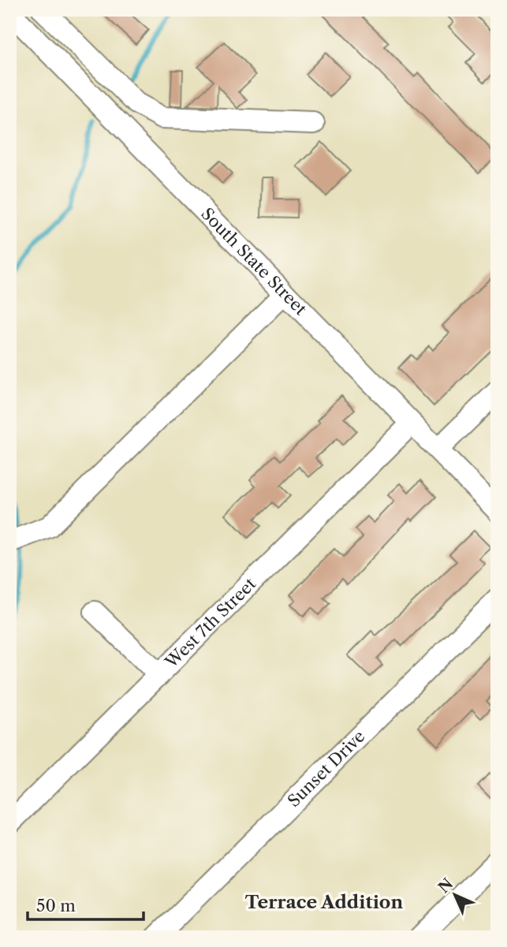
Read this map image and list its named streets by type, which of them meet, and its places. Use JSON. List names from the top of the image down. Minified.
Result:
{"streets":{"street":["South State Street","West 7th Street","Sunset Drive"]},"crossings":[["South State Street","West 7th Street"]],"districts":["Terrace Addition"],"scale_bar":"50 m","north":"top left"}
